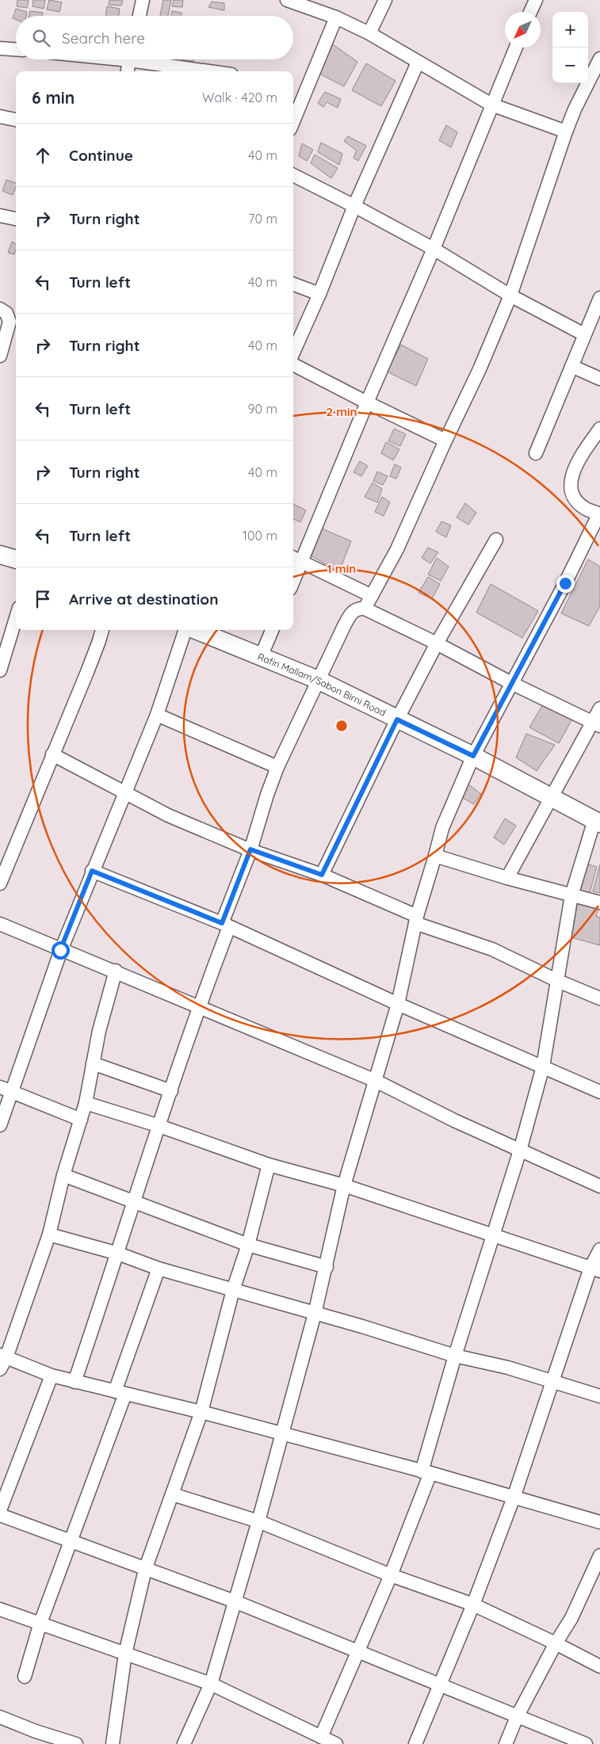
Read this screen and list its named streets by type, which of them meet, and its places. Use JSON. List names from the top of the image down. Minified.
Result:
{"streets":{"street":["Rafin Mallam/Sabon Birni Road"]},"north":"bottom left","page":{"map_buttons":["+","−"],"search":"Search here","heading":["6 min","Walk · 420 m"],"list":[["Continue","40 m"],["Turn right","70 m"],["Turn left","40 m"],["Turn right","40 m"],["Turn left","90 m"],["Turn right","40 m"],["Turn left","100 m"],"Arrive at destination"]},"rings":["2 min","1 min"]}
